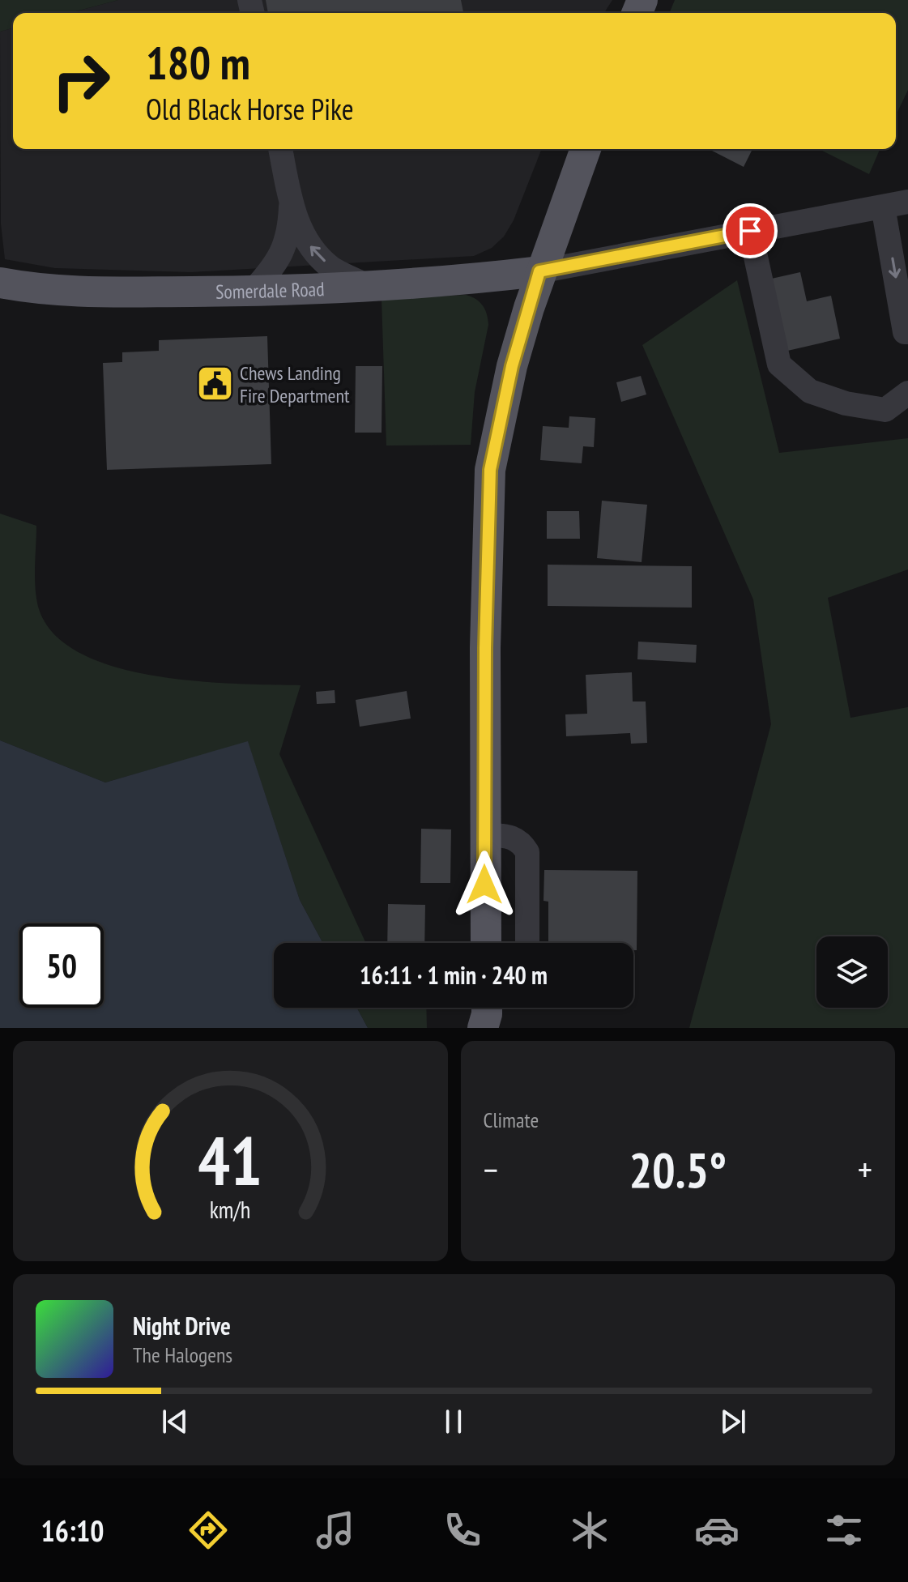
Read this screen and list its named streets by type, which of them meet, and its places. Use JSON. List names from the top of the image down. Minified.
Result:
{"streets":{"main road":["Somerdale Road"]},"places":{"public building":["Chews Landing Fire Department"]},"page":{"turn":["180 m","Old Black Horse Pike"],"limit":"50","trip":"16:11 · 1 min · 240 m","tile":"Climate","heat":["−","20.5°","+"],"song":["Night Drive","The Halogens"],"tabs":"16:10","gauge":["41","km/h"]}}
